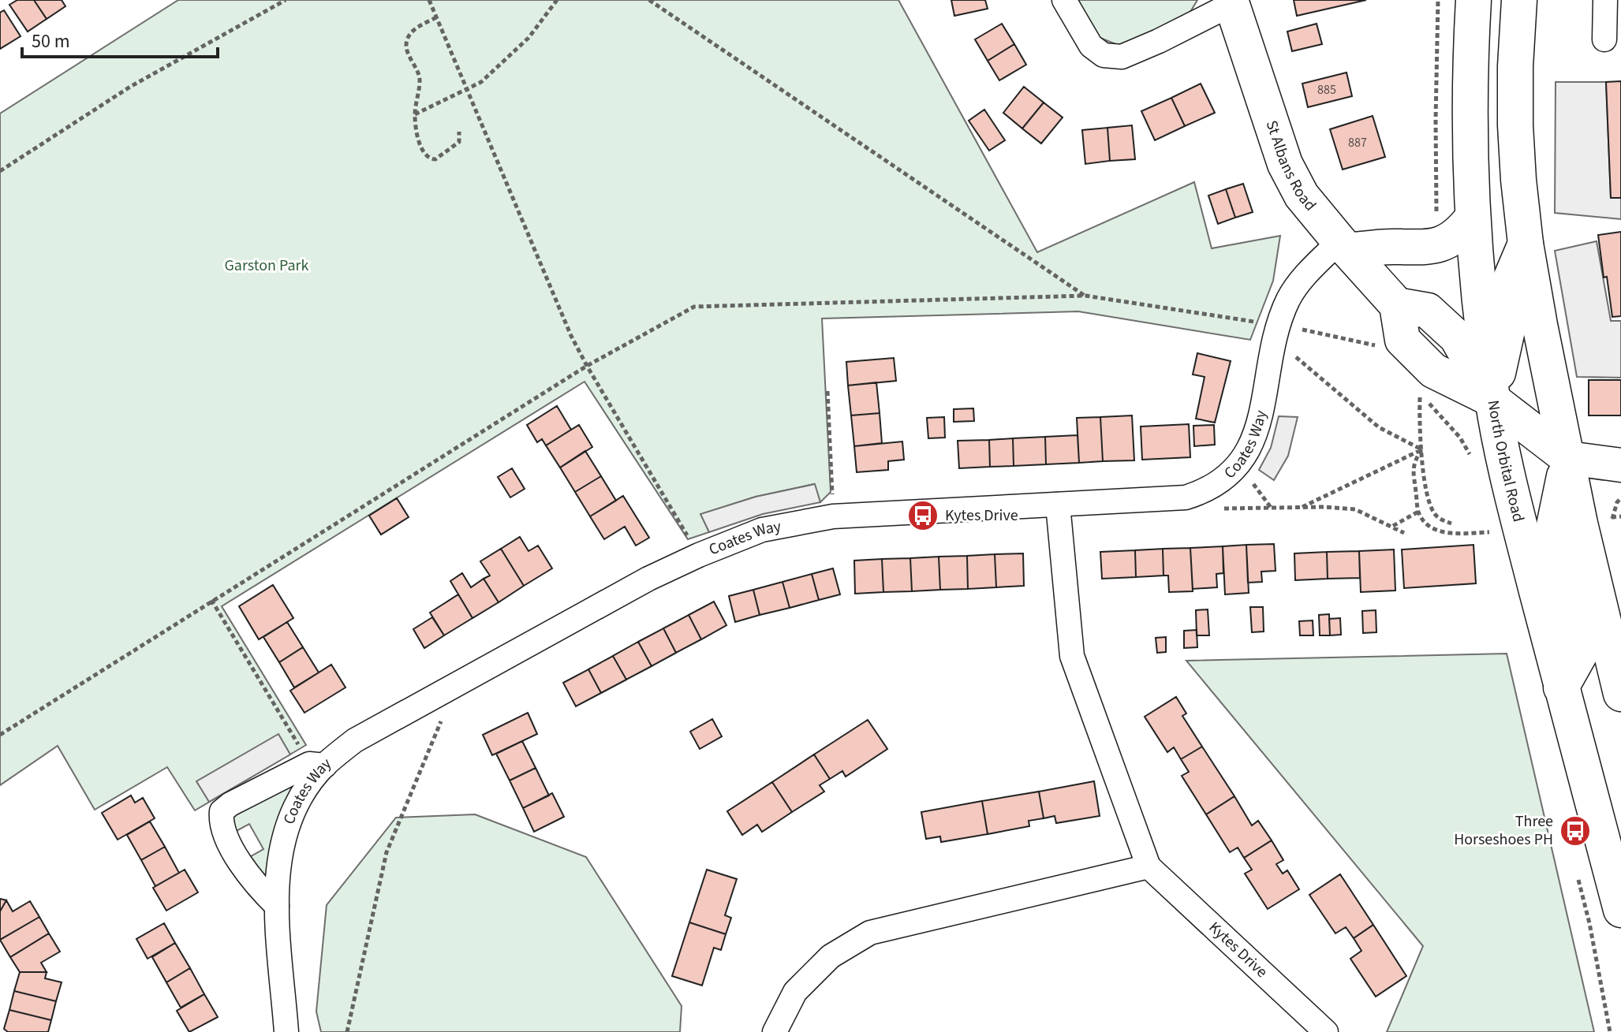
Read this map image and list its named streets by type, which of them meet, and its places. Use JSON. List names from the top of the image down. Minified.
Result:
{"streets":{"main road":["St Albans Road","North Orbital Road"],"street":["Coates Way","Kytes Drive"]},"crossings":[["St Albans Road","Coates Way"],["St Albans Road","North Orbital Road"],["Coates Way","Kytes Drive"]],"parks":["Garston Park"],"places":{"bus stop":["Kytes Drive","Three Horseshoes PH"]},"house_numbers":["885","887"],"scale_bar":"50 m"}
